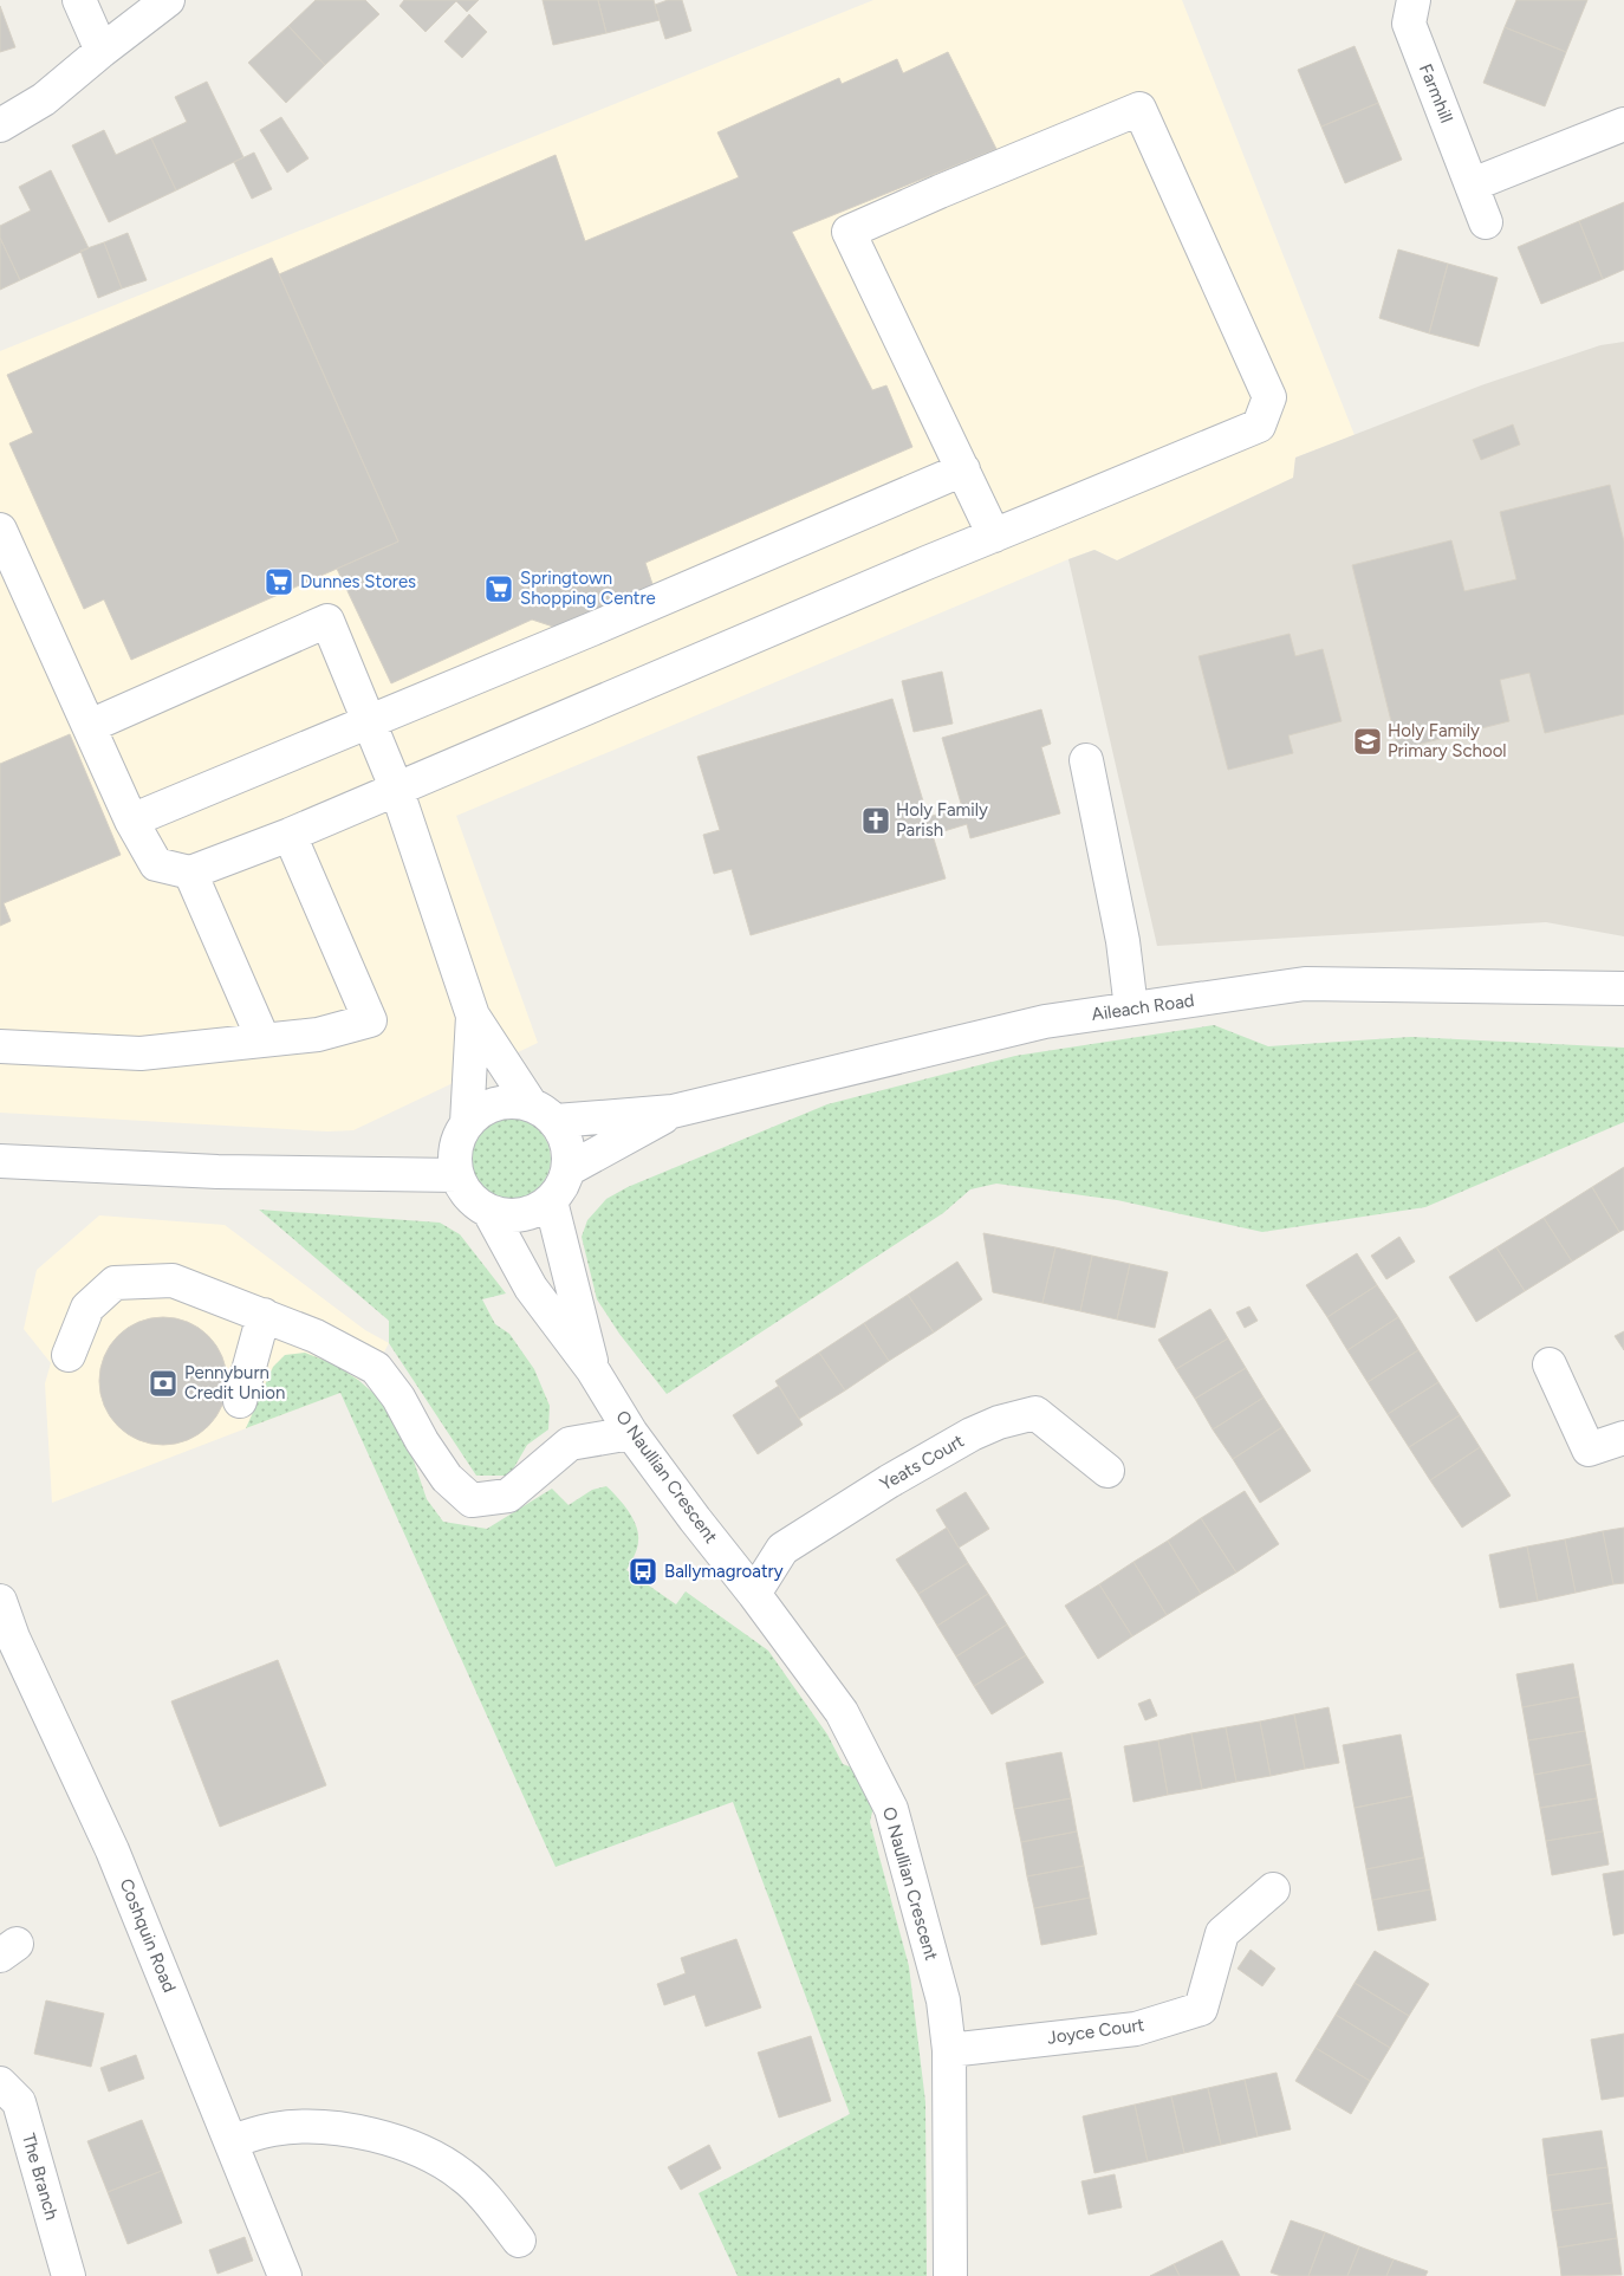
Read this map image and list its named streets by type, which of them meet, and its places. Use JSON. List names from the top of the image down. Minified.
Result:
{"streets":{"street":["Farmhill","Aileach Road","Yeats Court","O Naullian Crescent","Coshquin Road","Joyce Court","The Branch"]},"crossings":[["Aileach Road","O Naullian Crescent"],["Yeats Court","O Naullian Crescent"],["O Naullian Crescent","Joyce Court"]],"places":{"supermarket":["Dunnes Stores","Springtown Shopping Centre"],"school or university":["Holy Family Primary School"],"church":["Holy Family Parish"],"bank":["Pennyburn Credit Union"],"bus stop":["Ballymagroatry"]}}
